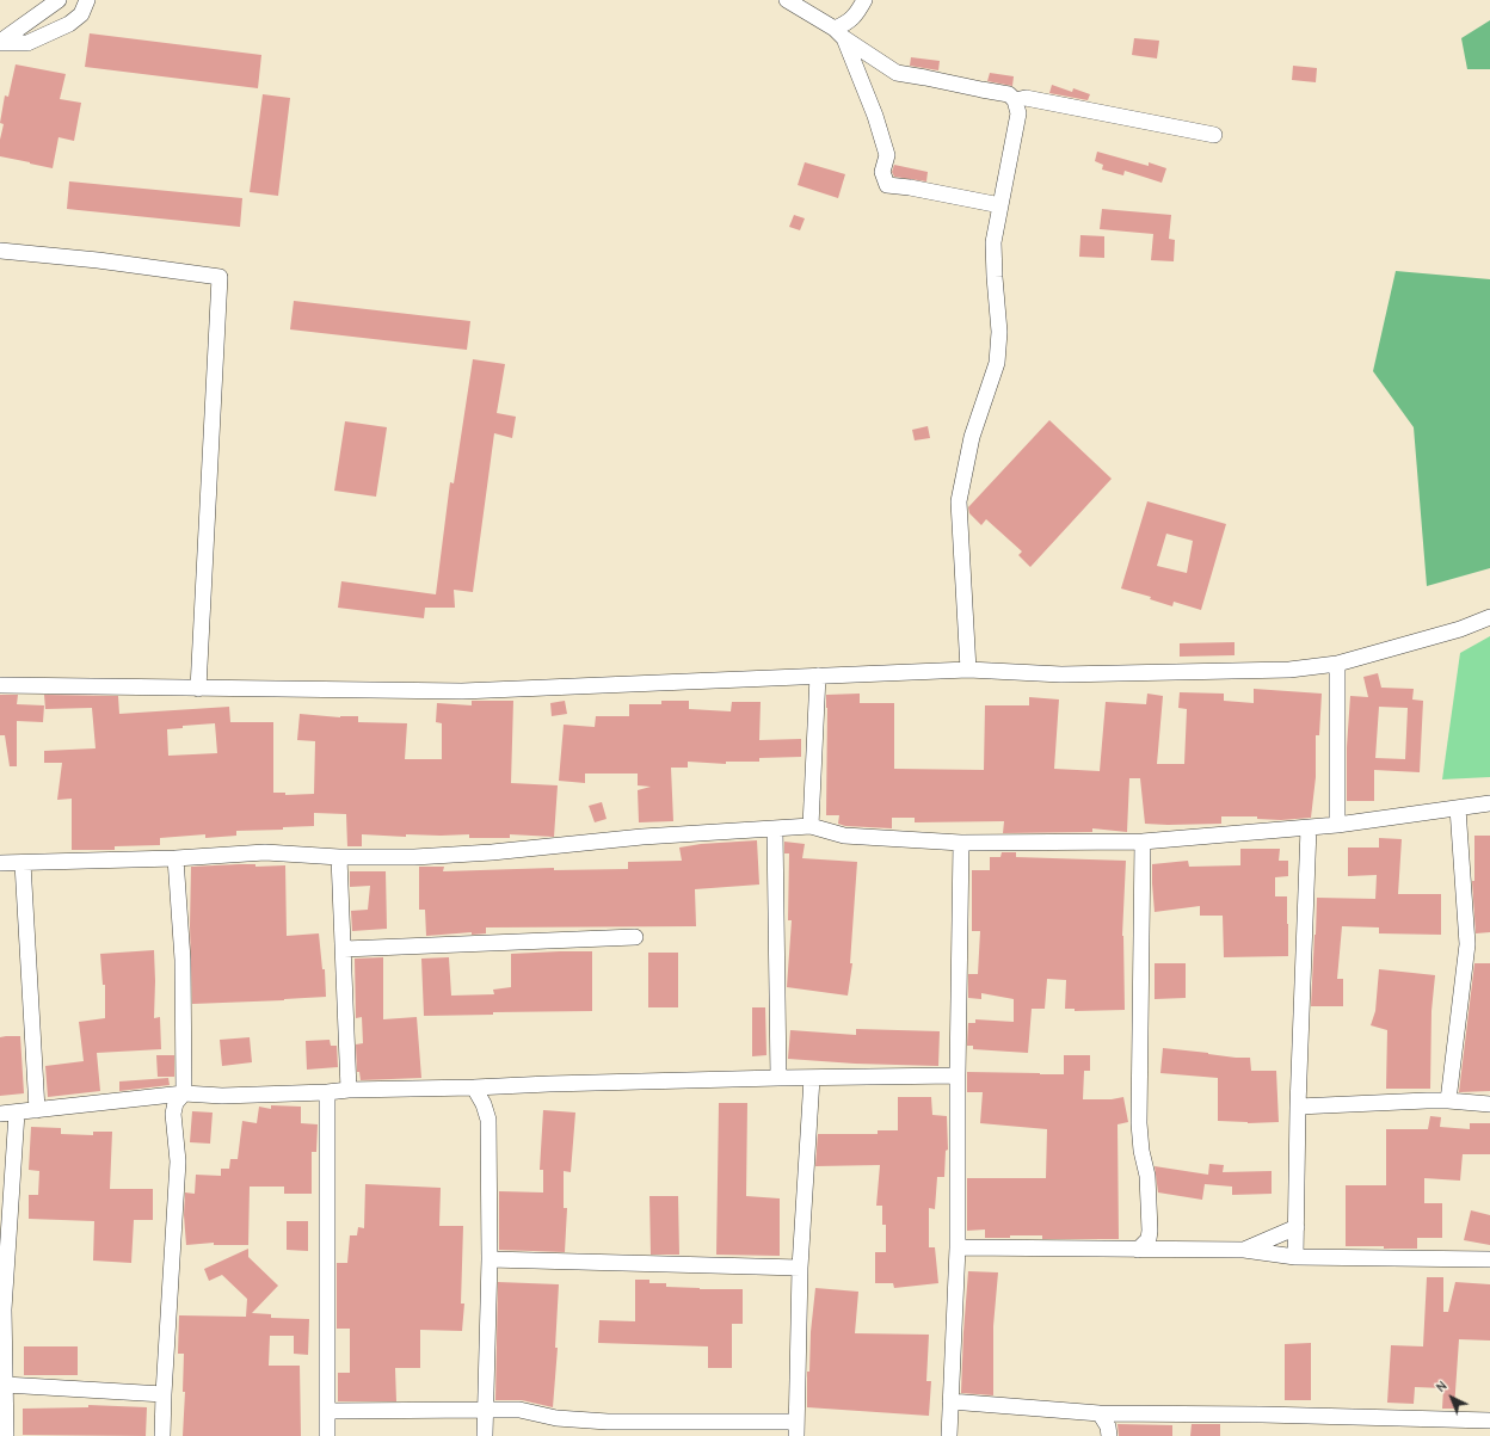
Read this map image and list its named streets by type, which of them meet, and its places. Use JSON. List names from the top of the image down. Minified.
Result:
{"north":"top left"}
